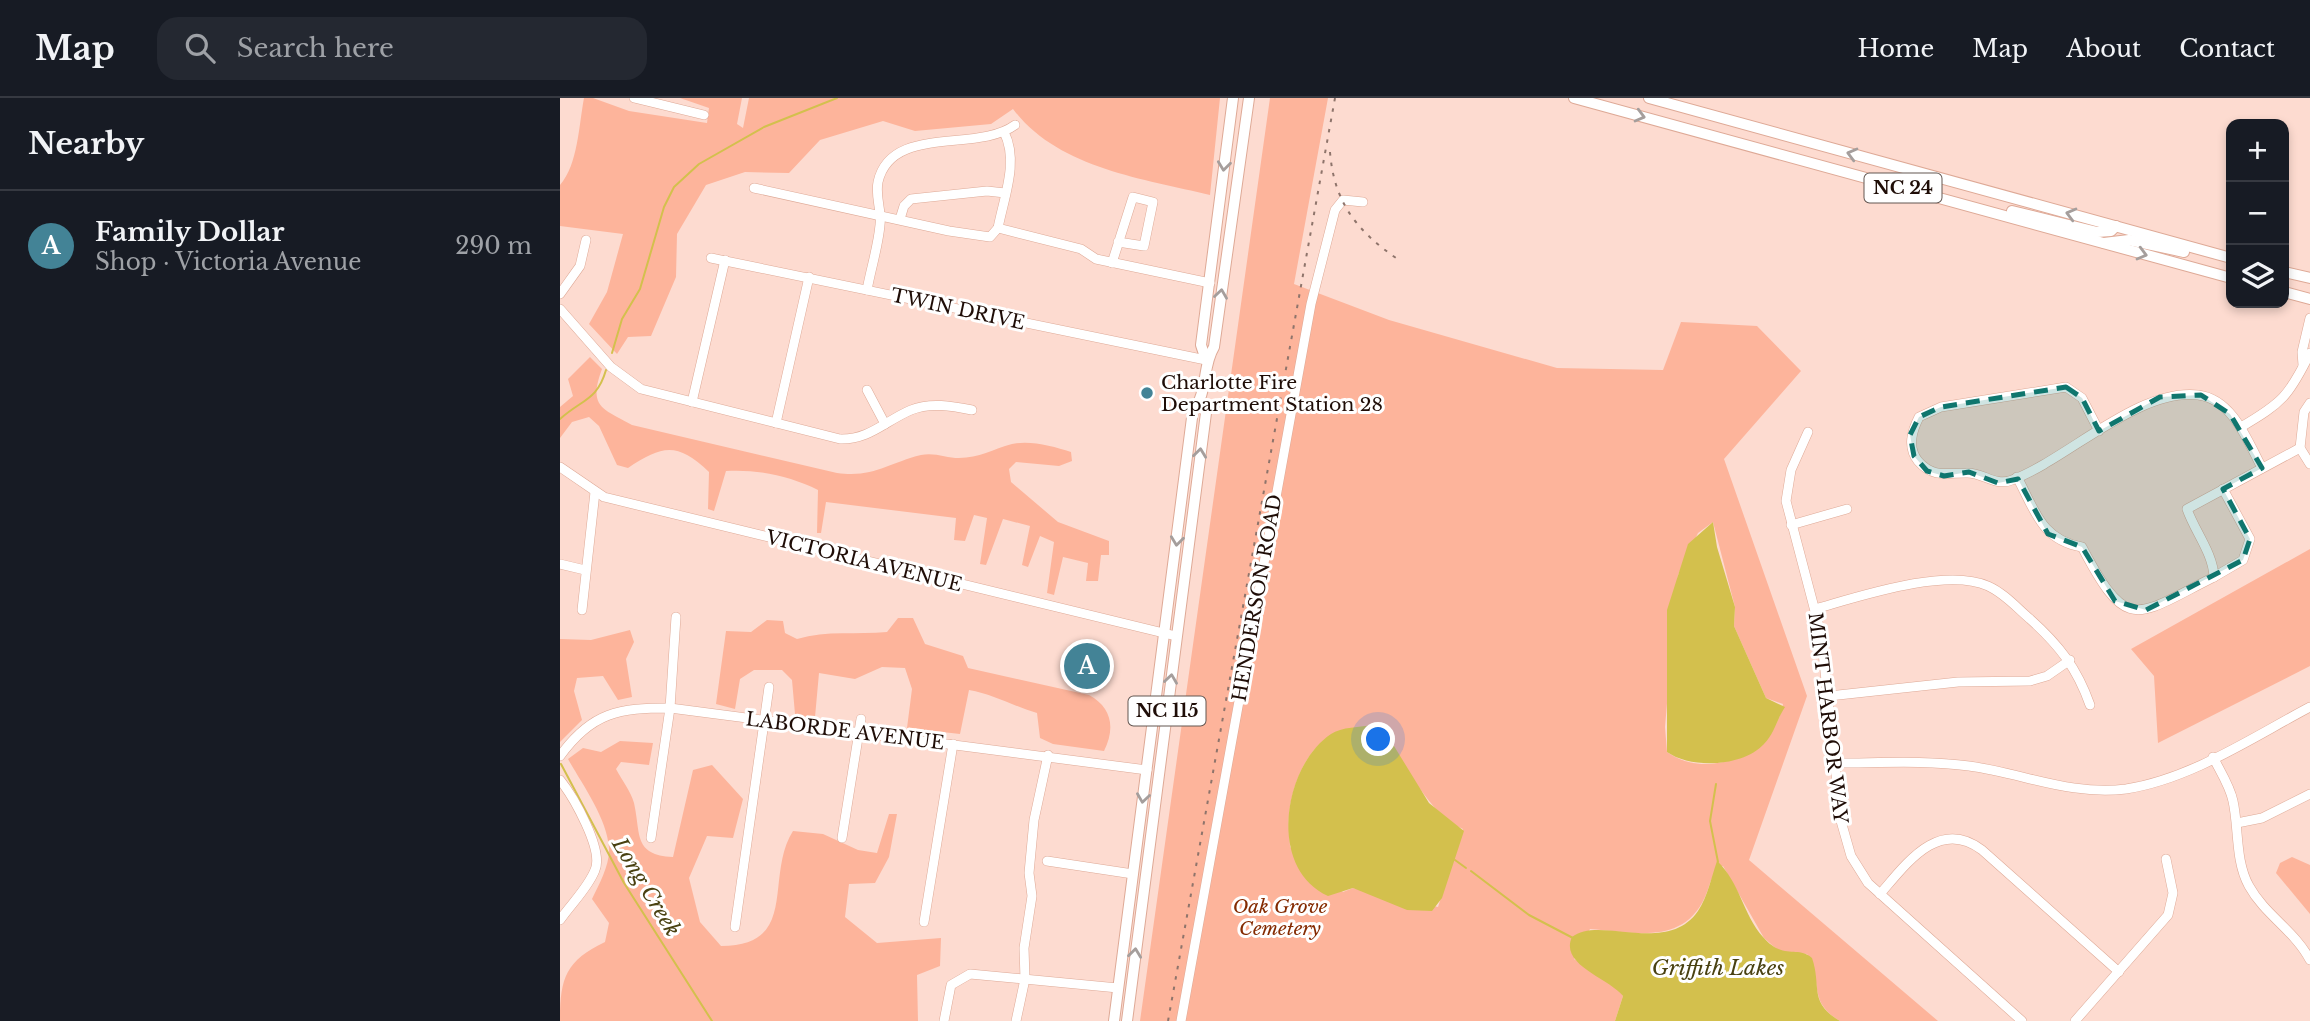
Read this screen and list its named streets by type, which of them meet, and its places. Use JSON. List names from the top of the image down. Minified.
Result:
{"streets":{"main road":["NC 24","NC 115"],"street":["TWIN DRIVE","VICTORIA AVENUE","HENDERSON ROAD","MINT HARBOR WAY","LABORDE AVENUE"]},"crossings":[["TWIN DRIVE","NC 115"],["VICTORIA AVENUE","NC 115"],["NC 115","LABORDE AVENUE"]],"water":["Long Creek","Griffith Lakes"],"parks":["Oak Grove Cemetery"],"places":["Charlotte Fire Department Station 28"],"page":{"header":"Map","search":"Search here","nav":["Home","Map","About","Contact"],"heading":"Nearby","map_buttons":["+","−"],"list":[{"mark":"A","name":"Family Dollar","note":"Shop · Victoria Avenue","value":"290 m"}],"pins":"A"}}
